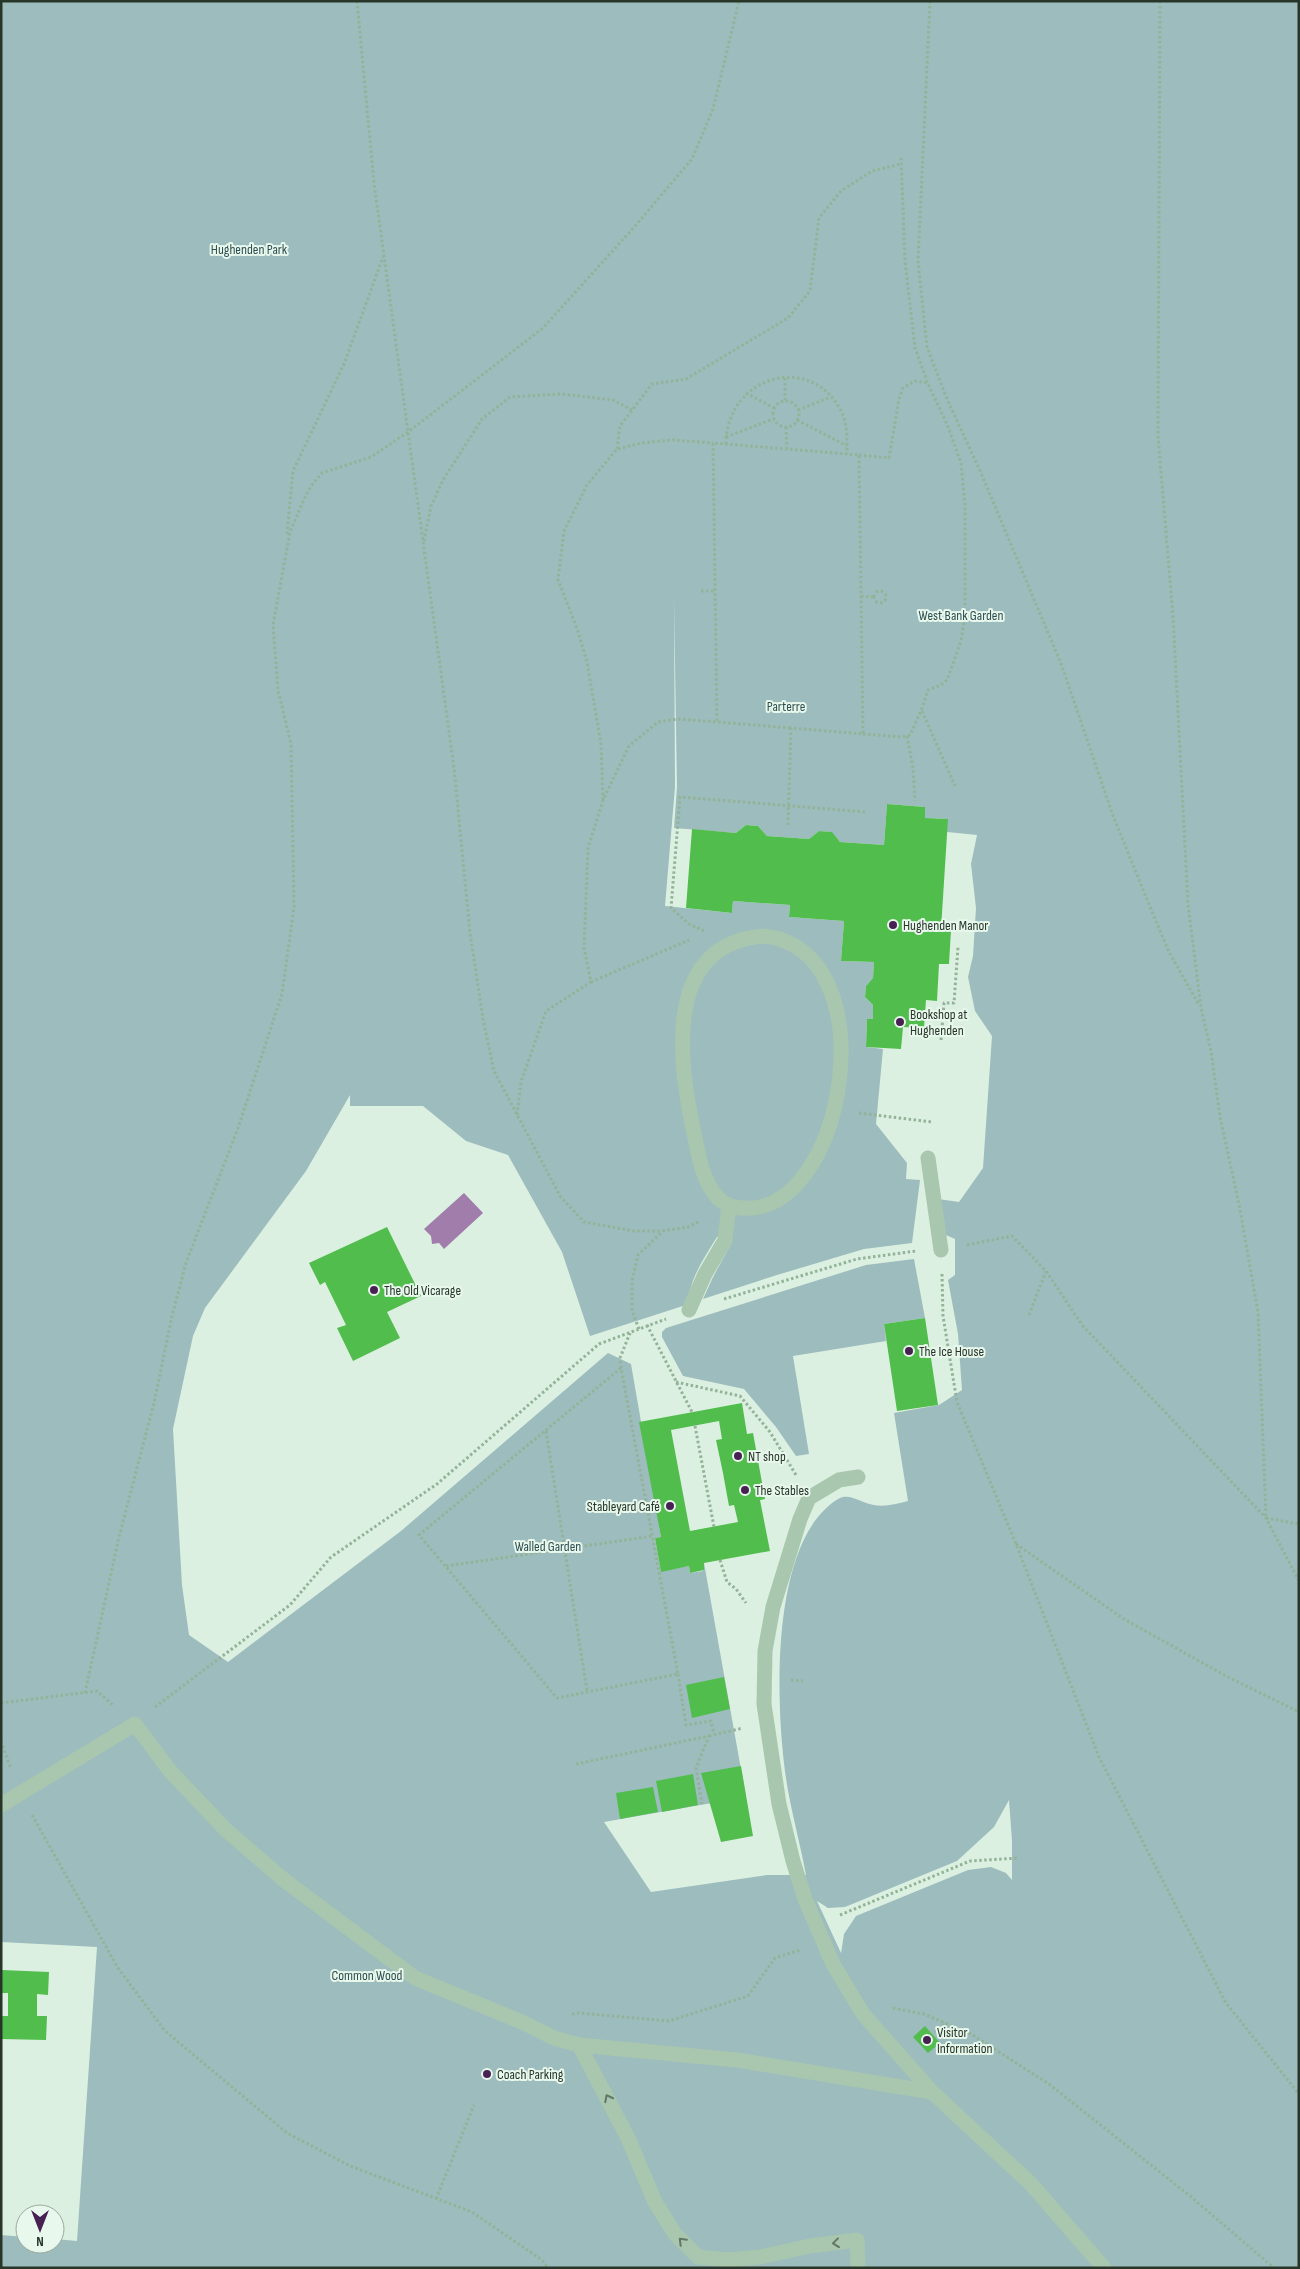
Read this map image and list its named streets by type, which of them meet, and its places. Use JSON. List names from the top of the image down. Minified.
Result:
{"parks":["Hughenden Park","West Bank Garden","Parterre","Walled Garden","Common Wood"],"places":["Hughenden Manor","Bookshop at Hughenden","The Old Vicarage","The Ice House","NT shop","The Stables","Stableyard Café","Visitor Information","Coach Parking"],"north":"bottom"}
